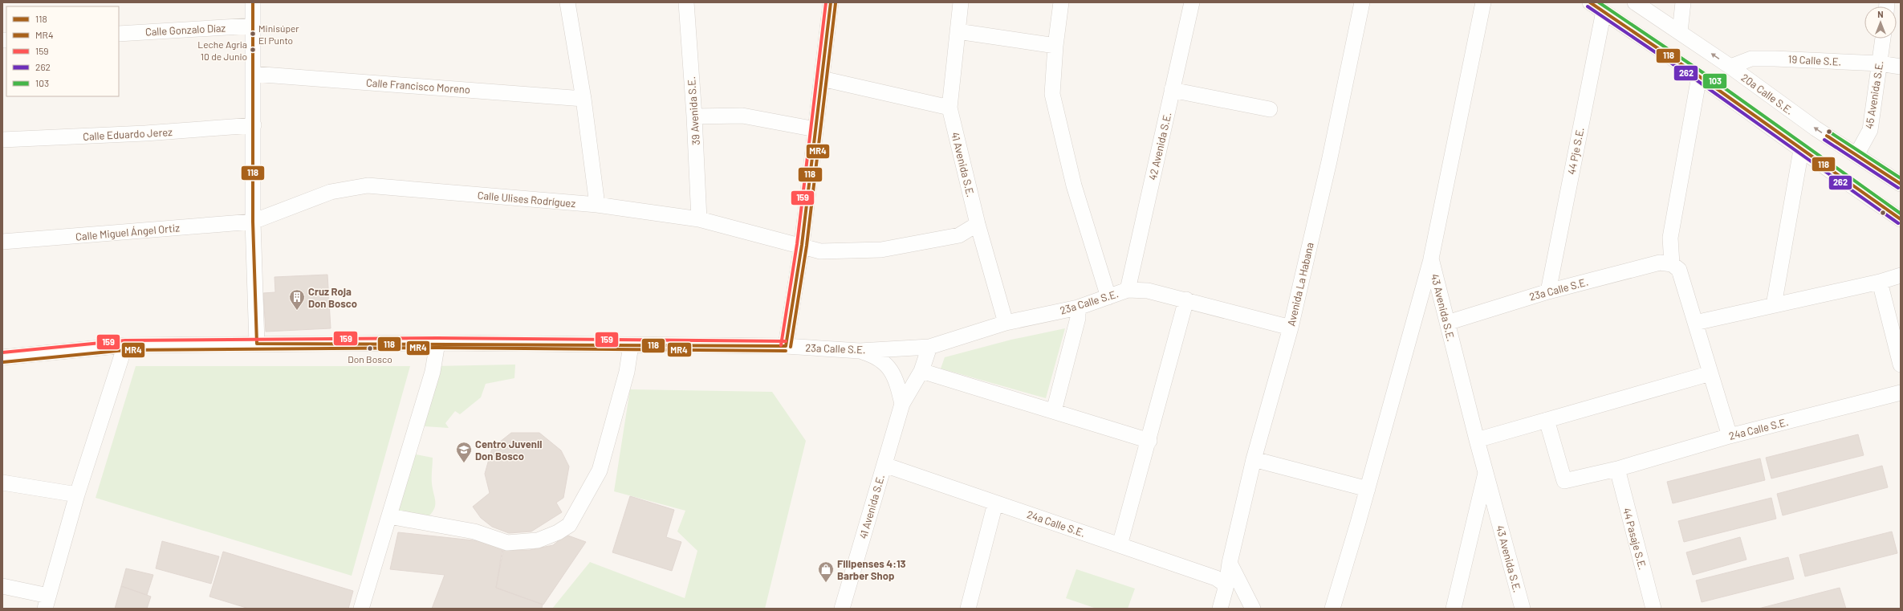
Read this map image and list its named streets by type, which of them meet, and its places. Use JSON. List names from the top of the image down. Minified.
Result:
{"streets":{"street":["Calle Gonzalo Díaz","19 Calle S.E.","Calle Francisco Moreno","20a Calle S.E.","45 Avenida S.E.","39 Avenida S.E.","Calle Eduardo Jerez","42 Avenida S.E.","44 Pje S.E.","41 Avenida S.E.","Calle Ulises Rodríguez","Calle Miguel Ángel Ortiz","Avenida La Habana","23a Calle S.E.","43 Avenida S.E.","24a Calle S.E.","44 Pasaje S.E."]},"crossings":[["19 Calle S.E.","20a Calle S.E."],["19 Calle S.E.","45 Avenida S.E."],["20a Calle S.E.","45 Avenida S.E."],["39 Avenida S.E.","Calle Ulises Rodríguez"],["42 Avenida S.E.","23a Calle S.E."],["44 Pje S.E.","23a Calle S.E."],["41 Avenida S.E.","Calle Ulises Rodríguez"],["41 Avenida S.E.","23a Calle S.E."],["41 Avenida S.E.","24a Calle S.E."],["Calle Ulises Rodríguez","Calle Miguel Ángel Ortiz"],["Avenida La Habana","23a Calle S.E."],["Avenida La Habana","24a Calle S.E."],["23a Calle S.E.","43 Avenida S.E."],["24a Calle S.E.","44 Pasaje S.E."]],"places":{"other":["Minisúper El Punto","Leche Agria 10 de Junio","Don Bosco"],"building":["Cruz Roja Don Bosco"],"school or university":["Centro Juvenil Don Bosco"],"shop":["Filipenses 4:13 Barber Shop"]},"lines":["transit line 118","transit line 159","transit line 103","transit line MR4","transit line 262"],"legend":["118","MR4","159","262","103"],"north":"top"}
